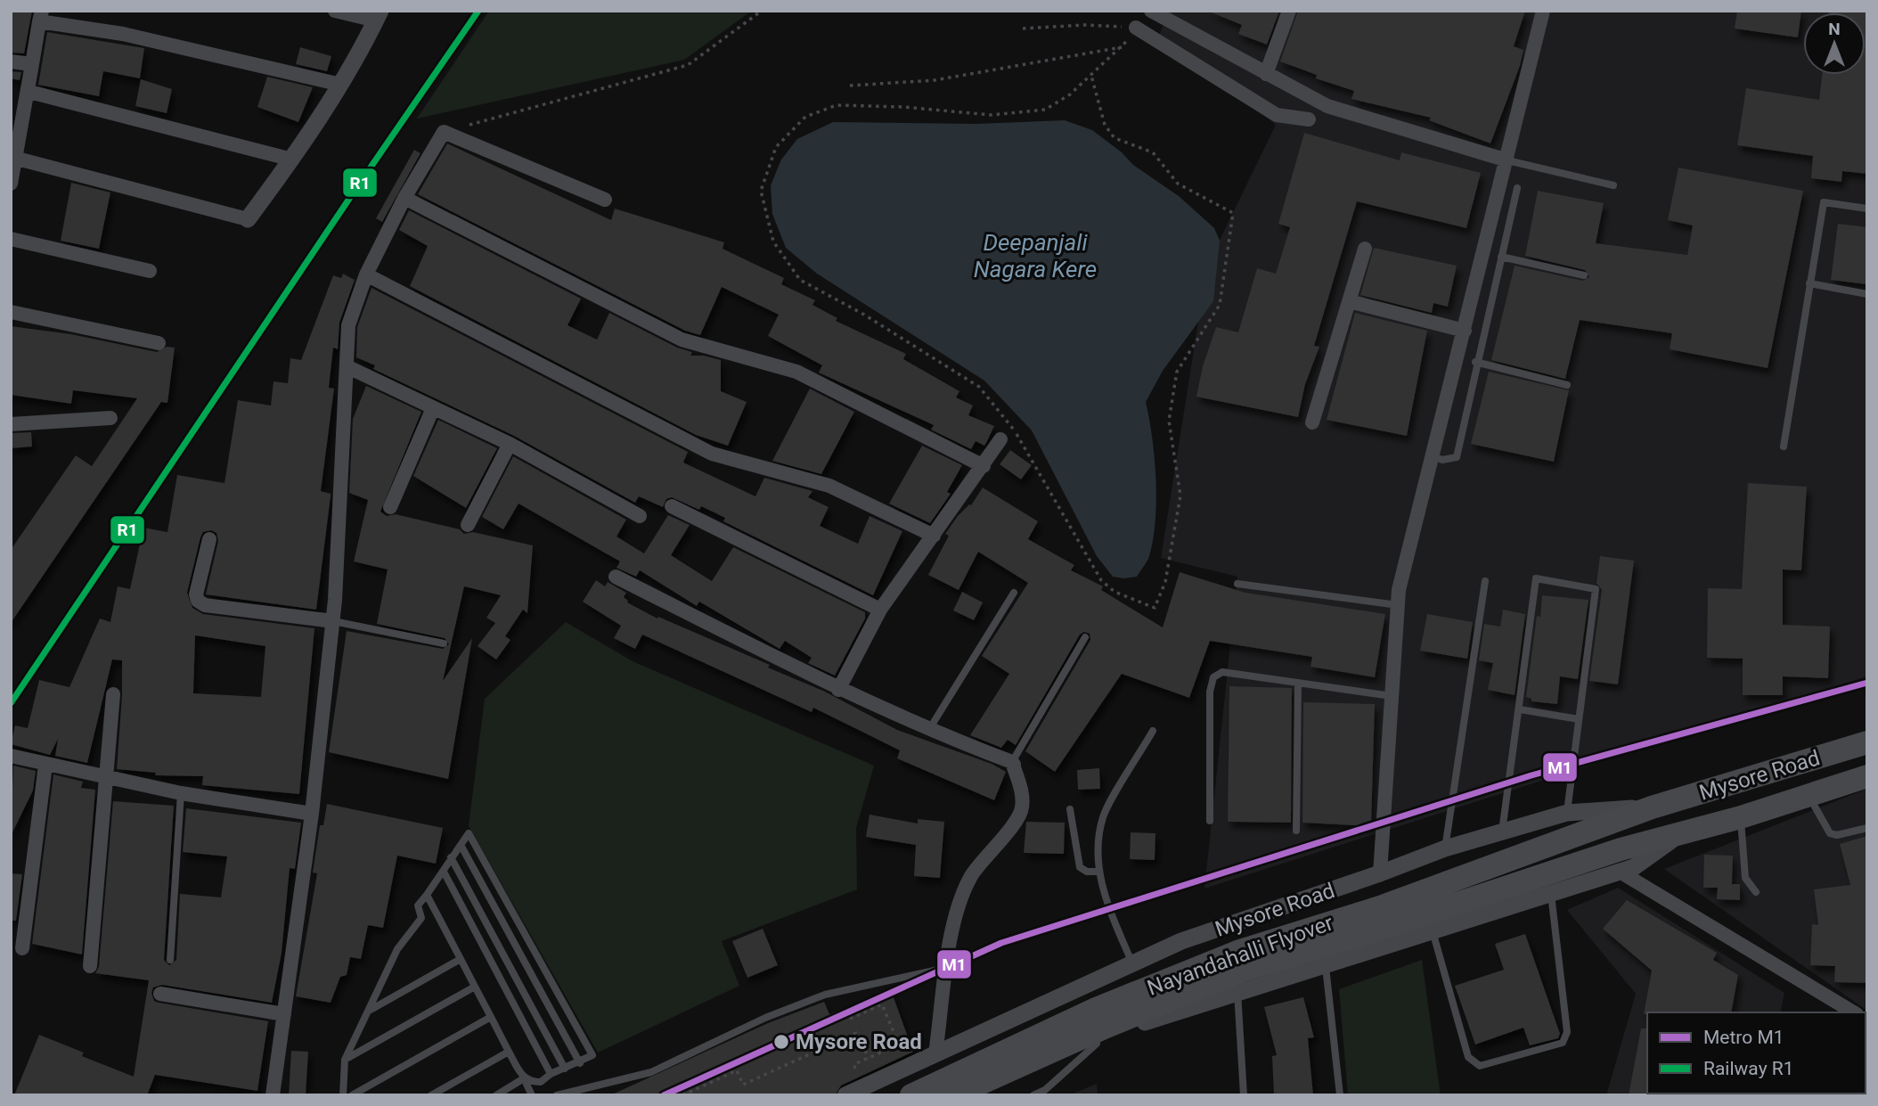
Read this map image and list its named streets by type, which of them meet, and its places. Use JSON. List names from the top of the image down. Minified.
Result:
{"streets":{"highway":["Mysore Road","Nayandahalli Flyover"]},"crossings":[["Mysore Road","Nayandahalli Flyover"]],"water":["Deepanjali Nagara Kere"],"places":["Mysore Road"],"lines":["rail line R1","metro line M1"],"legend":["Metro M1","Railway R1"],"north":"top"}
